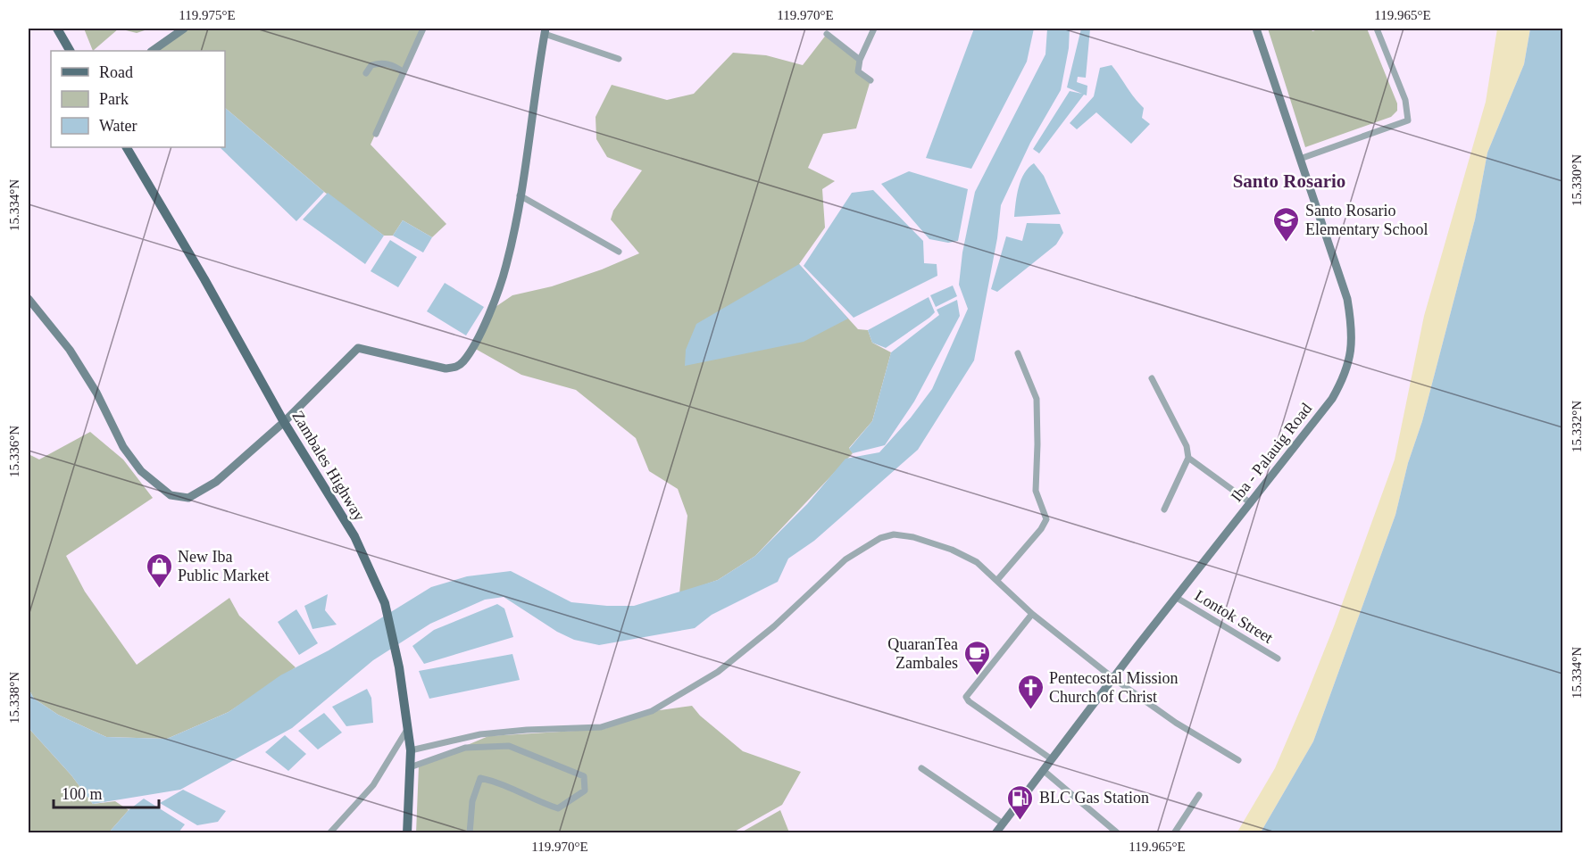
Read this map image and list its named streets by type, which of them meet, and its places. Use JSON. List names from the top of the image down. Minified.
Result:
{"streets":{"main road":["Iba - Palauig Road","Zambales Highway"],"street":["Lontok Street"]},"crossings":[["Iba - Palauig Road","Lontok Street"]],"districts":["Santo Rosario"],"places":{"school or university":["Santo Rosario Elementary School"],"shop":["New Iba Public Market"],"cafe":["QuaranTea Zambales"],"church":["Pentecostal Mission Church of Christ"],"fuel station":["BLC Gas Station"]},"legend":["Road","Park","Water"],"scale_bar":"100 m","coordinates":["119.975°E","119.970°E","119.965°E","15.330°N","15.334°N","15.332°N","15.336°N","15.338°N"]}
